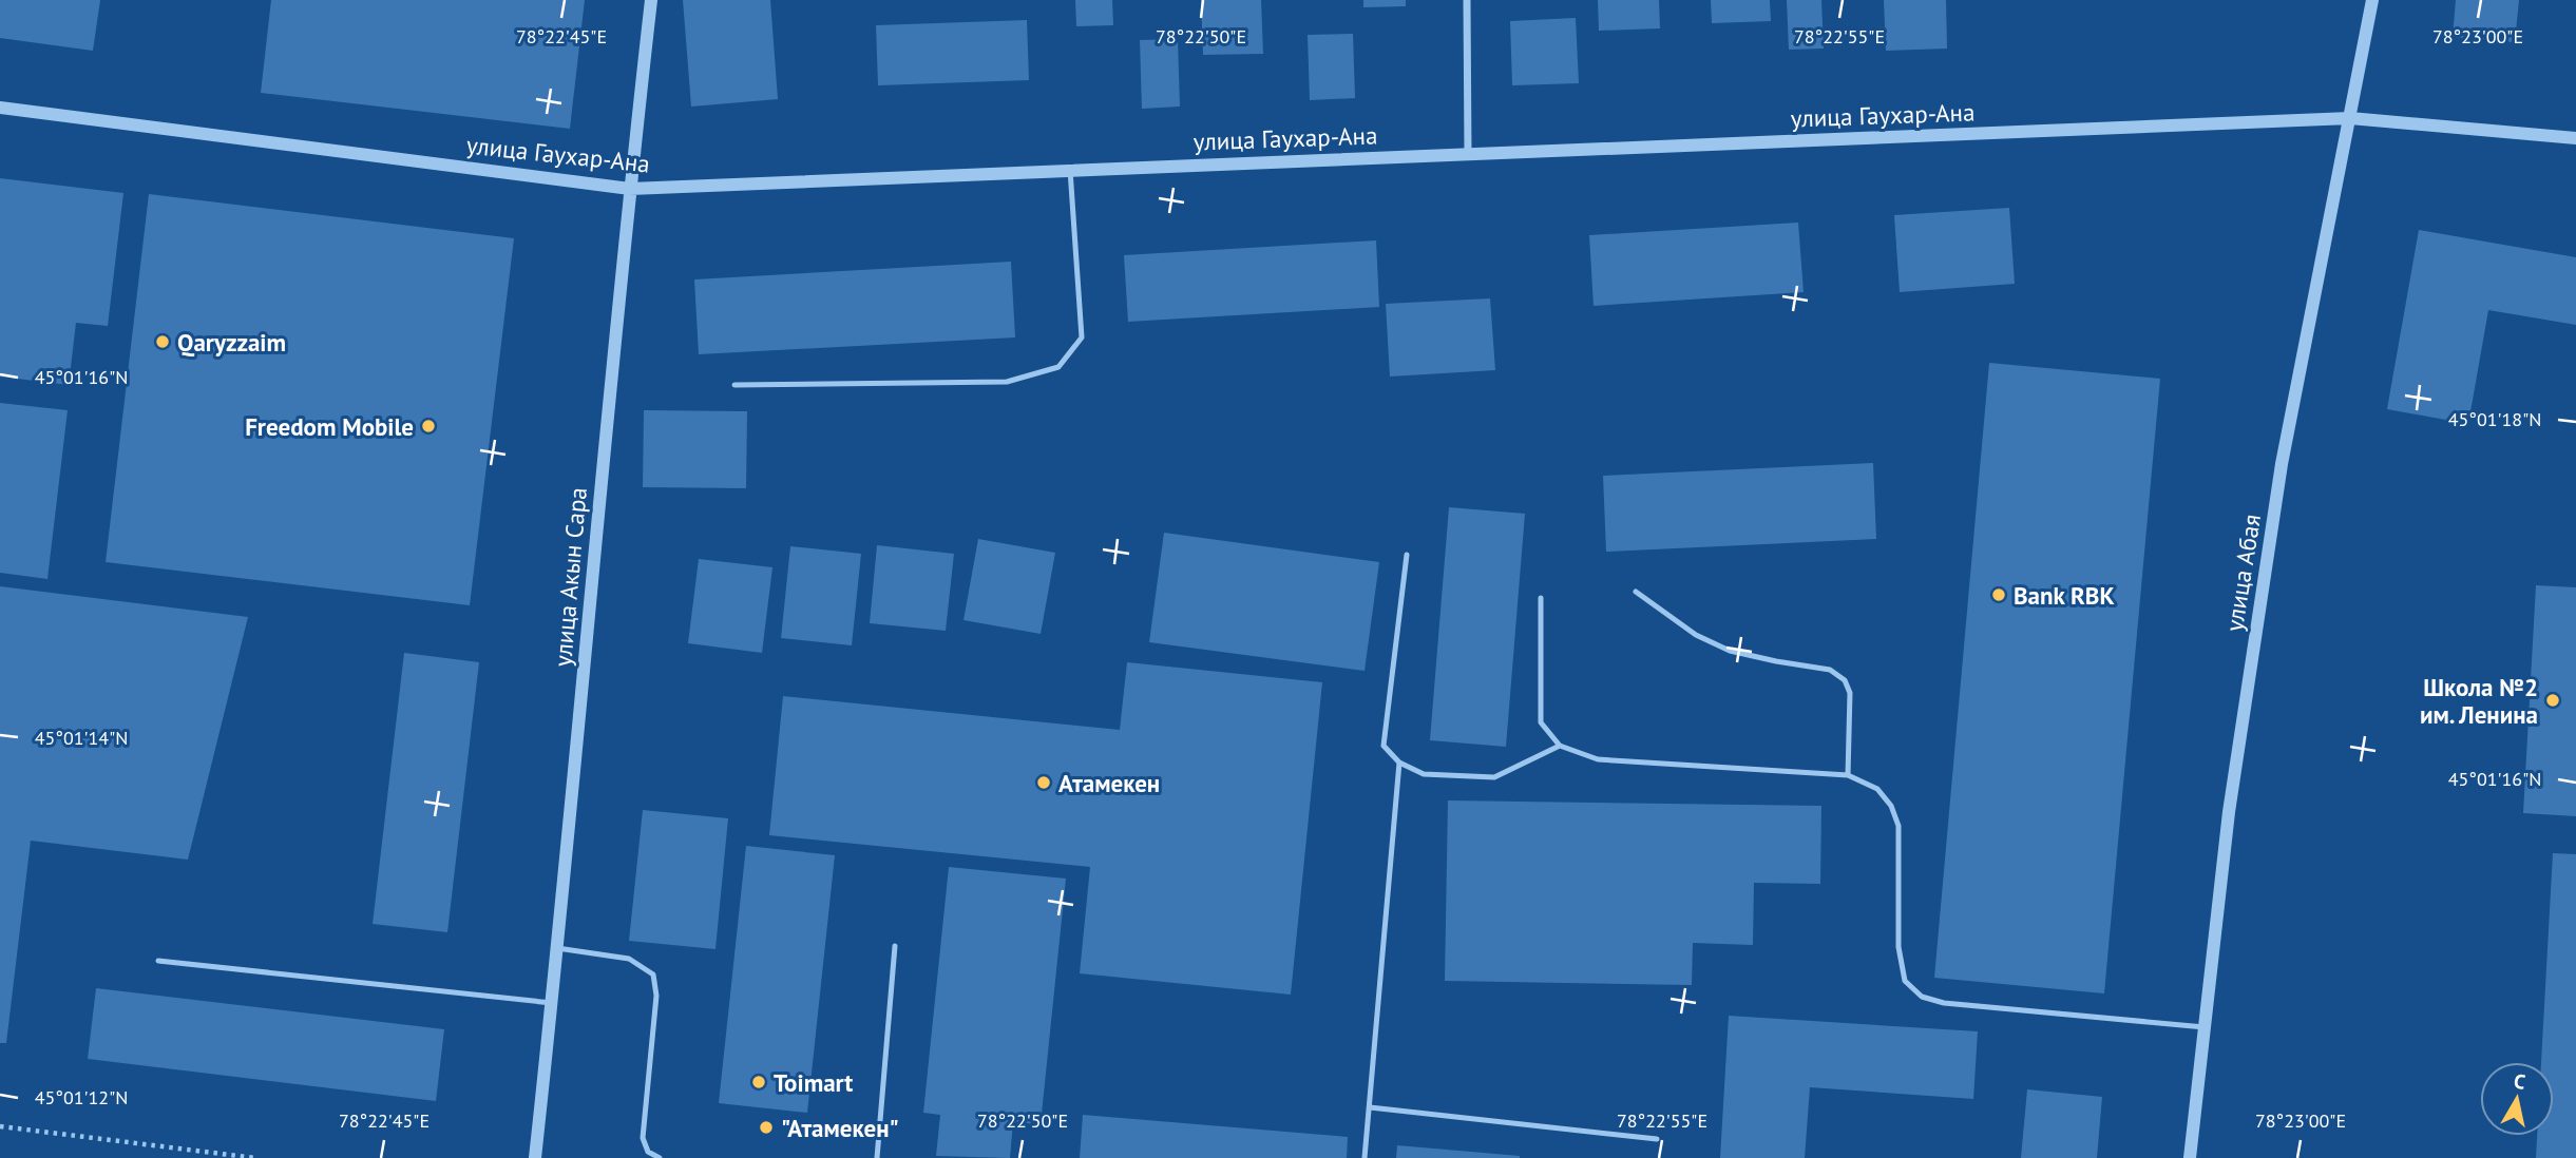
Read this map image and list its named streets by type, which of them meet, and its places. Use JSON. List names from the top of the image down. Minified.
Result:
{"streets":{"street":["улица Гаухар-Ана","улица Абая","улица Акын Сара"]},"crossings":[["улица Гаухар-Ана","улица Абая"],["улица Гаухар-Ана","улица Акын Сара"]],"places":["Qaryzzaim","Freedom Mobile","Bank RBK","Школа №2 им. Ленина","Атамекен","Toimart","\"Атамекен\""],"north":"top","coordinates":["78°22'45\"E","78°22'50\"E","78°22'55\"E","78°23'00\"E","45°01'16\"N","45°01'18\"N","45°01'14\"N","45°01'12\"N"]}
